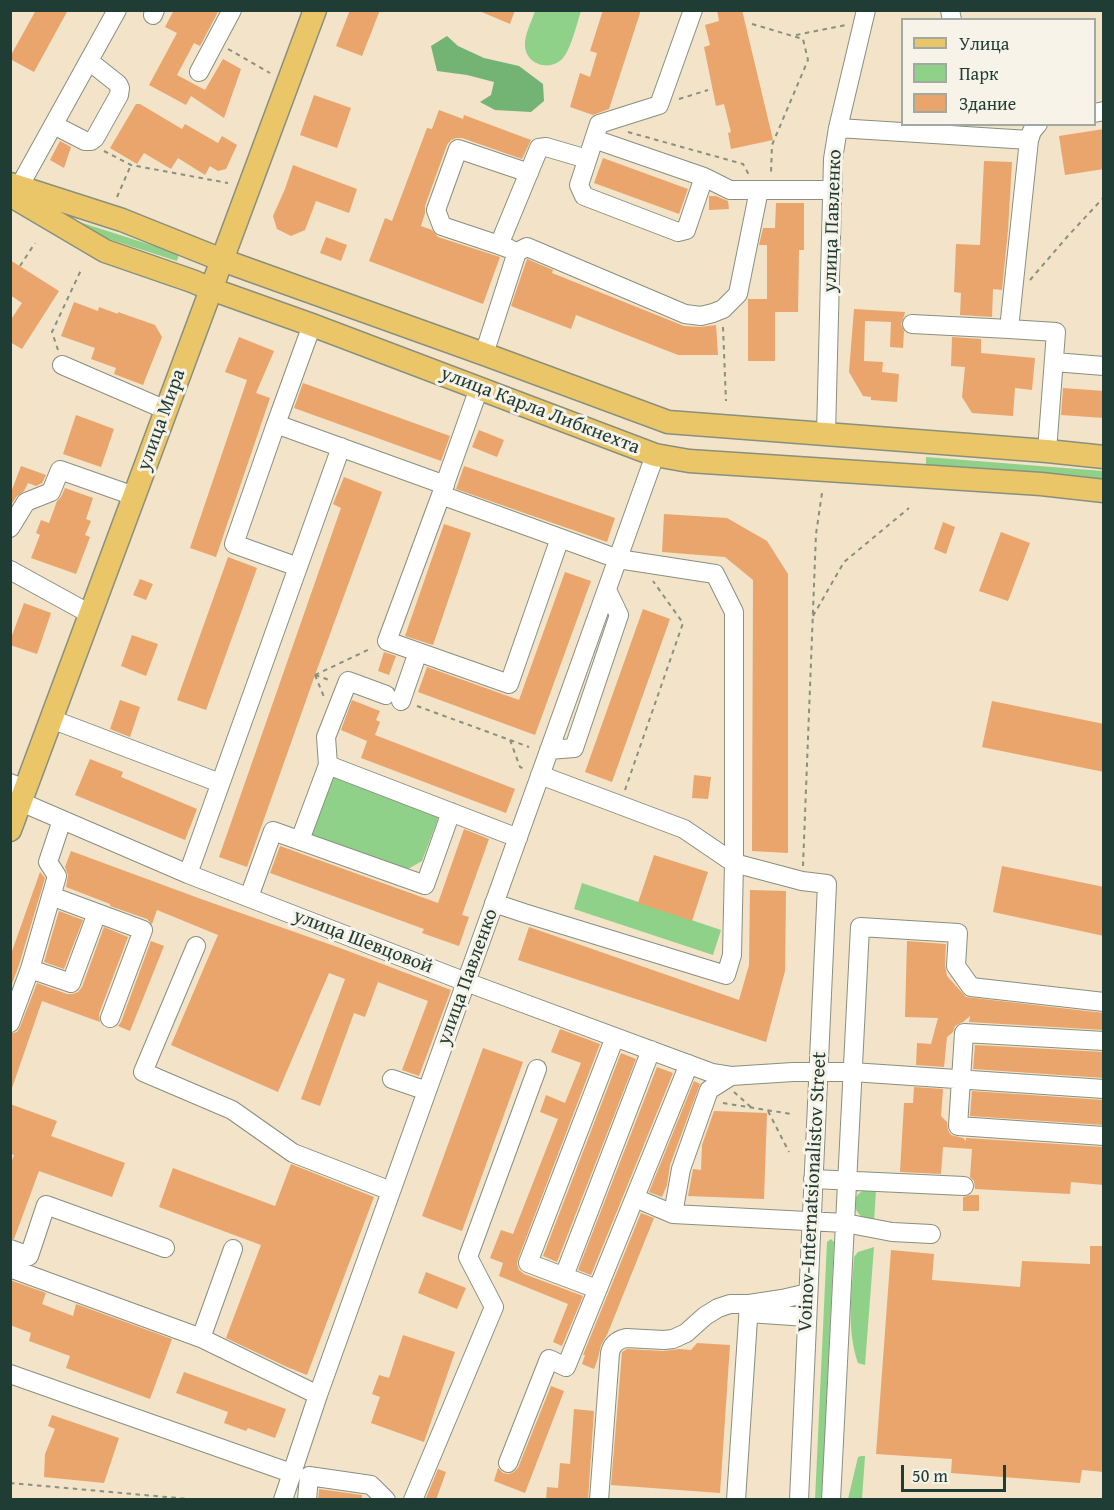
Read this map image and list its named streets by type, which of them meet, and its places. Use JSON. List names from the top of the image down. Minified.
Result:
{"streets":{"main road":["улица Карла Либкнехта","улица Мира"],"street":["улица Павленко","улица Шевцовой","Voinov-Internatsionalistov Street"]},"crossings":[["улица Павленко","улица Карла Либкнехта"],["улица Павленко","улица Шевцовой"],["улица Карла Либкнехта","улица Мира"],["улица Мира","улица Шевцовой"],["улица Шевцовой","Voinov-Internatsionalistov Street"]],"legend":["Улица","Парк","Здание"],"scale_bar":"50 m"}
